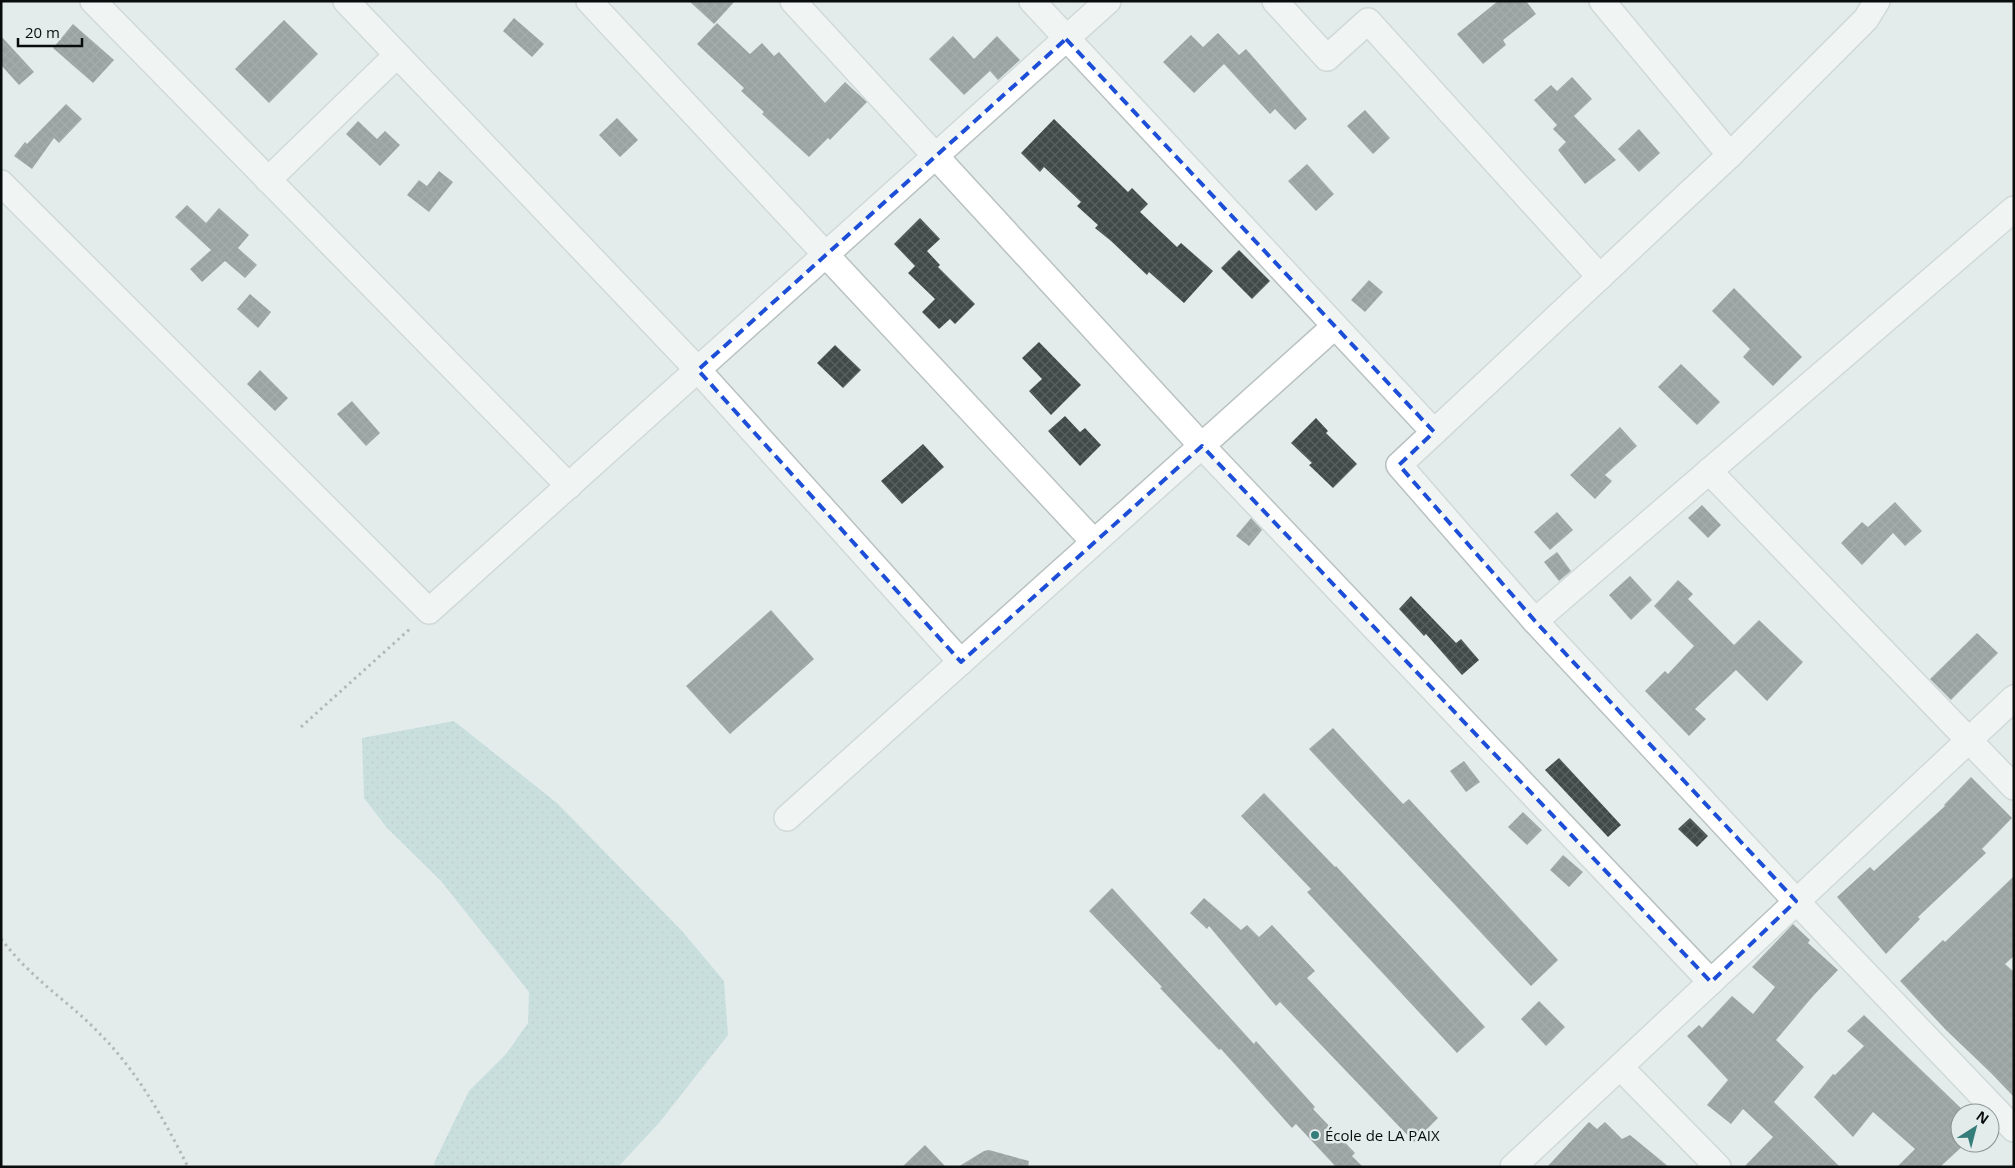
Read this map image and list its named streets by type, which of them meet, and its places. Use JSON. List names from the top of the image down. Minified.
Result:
{"places":["École de LA PAIX"],"scale_bar":"20 m","north":"top right"}
